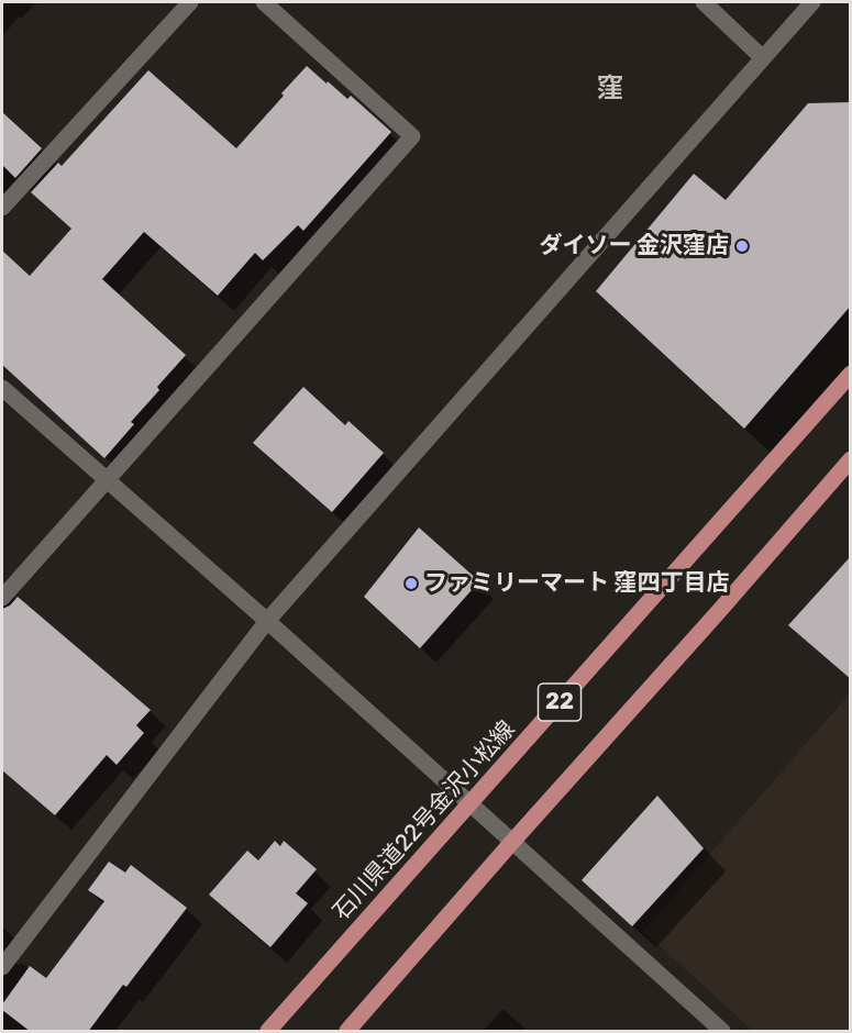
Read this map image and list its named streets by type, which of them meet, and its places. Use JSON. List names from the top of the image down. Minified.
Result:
{"streets":{"main road":["22","石川県道22号金沢小松線"]},"districts":["窪"],"places":["ダイソー 金沢窪店","ファミリーマート 窪四丁目店"]}
